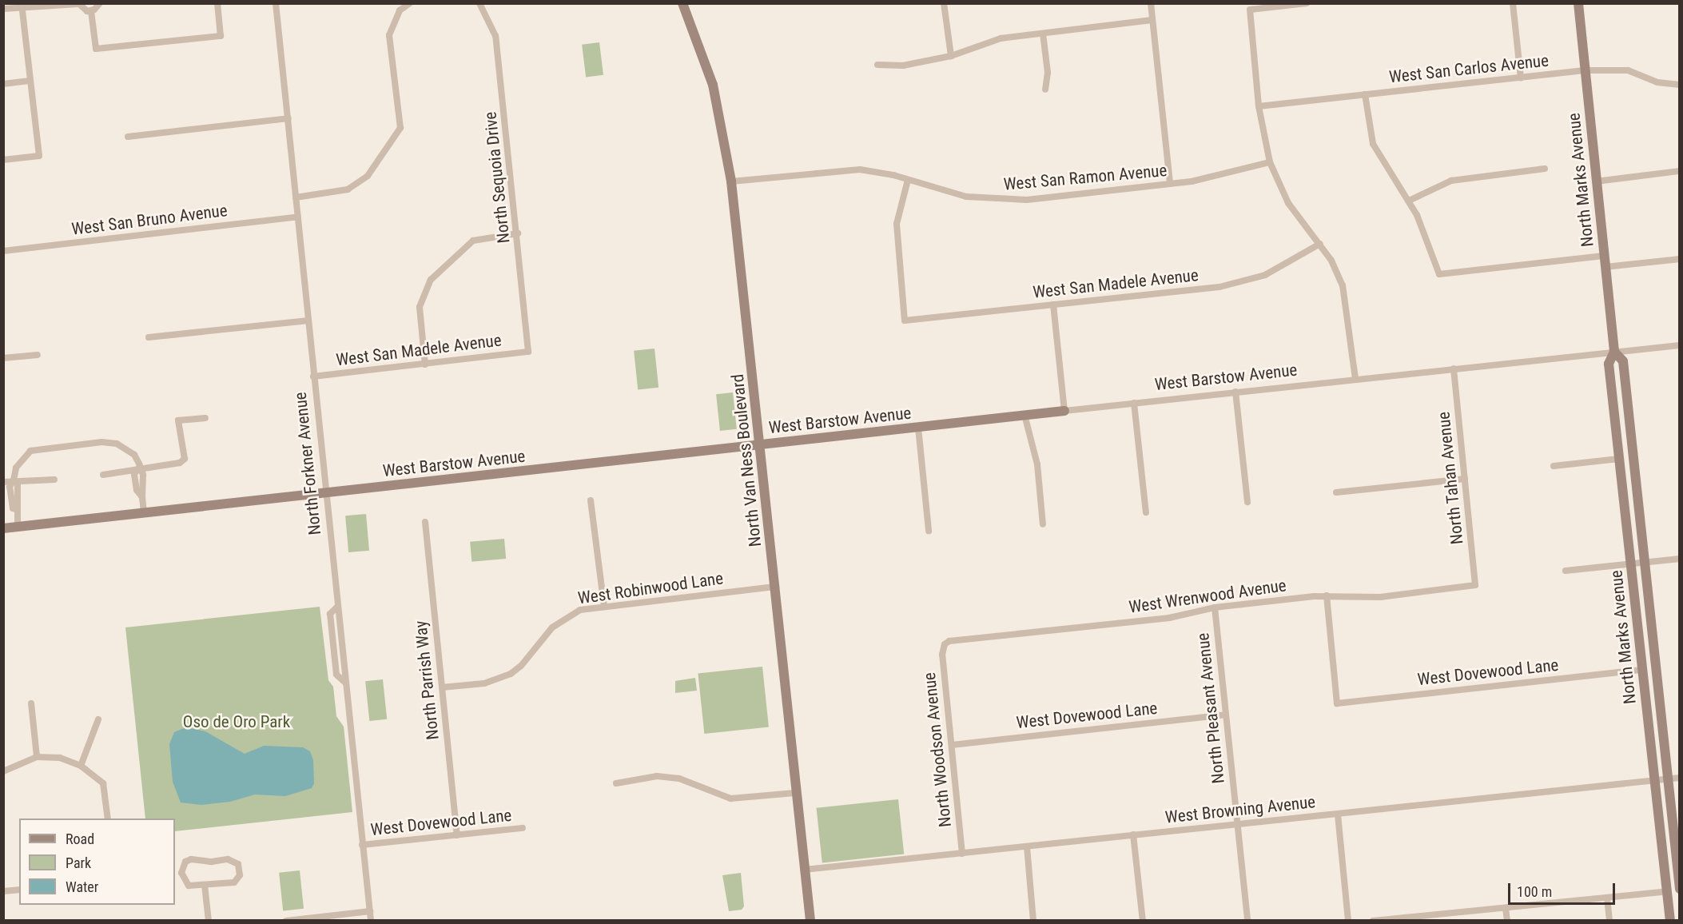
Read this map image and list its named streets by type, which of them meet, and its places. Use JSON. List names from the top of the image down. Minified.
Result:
{"streets":{"street":["West San Carlos Avenue","North Sequoia Drive","West San Ramon Avenue","North Marks Avenue","West San Bruno Avenue","West San Madele Avenue","West Barstow Avenue","North Van Ness Boulevard","North Forkner Avenue","North Tahan Avenue","West Robinwood Lane","West Wrenwood Avenue","West Dovewood Lane","North Parrish Way","North Pleasant Avenue","North Woodson Avenue","West Browning Avenue"]},"crossings":[["West San Carlos Avenue","North Marks Avenue"],["North Sequoia Drive","West San Madele Avenue"],["West San Ramon Avenue","West San Madele Avenue"],["West San Ramon Avenue","North Van Ness Boulevard"],["North Marks Avenue","West Barstow Avenue"],["North Marks Avenue","West Dovewood Lane"],["North Marks Avenue","West Browning Avenue"],["West San Bruno Avenue","North Forkner Avenue"],["West San Madele Avenue","North Forkner Avenue"],["West Barstow Avenue","North Van Ness Boulevard"],["West Barstow Avenue","North Forkner Avenue"],["West Barstow Avenue","North Tahan Avenue"],["North Van Ness Boulevard","West Robinwood Lane"],["North Van Ness Boulevard","West Browning Avenue"],["North Forkner Avenue","West Dovewood Lane"],["North Tahan Avenue","West Wrenwood Avenue"],["West Robinwood Lane","North Parrish Way"],["West Wrenwood Avenue","West Dovewood Lane"],["West Wrenwood Avenue","North Pleasant Avenue"],["West Wrenwood Avenue","North Woodson Avenue"],["West Dovewood Lane","North Parrish Way"],["West Dovewood Lane","North Pleasant Avenue"],["West Dovewood Lane","North Woodson Avenue"],["North Pleasant Avenue","West Browning Avenue"],["North Woodson Avenue","West Browning Avenue"]],"parks":["Oso de Oro Park"],"legend":["Road","Park","Water"],"scale_bar":"100 m"}
